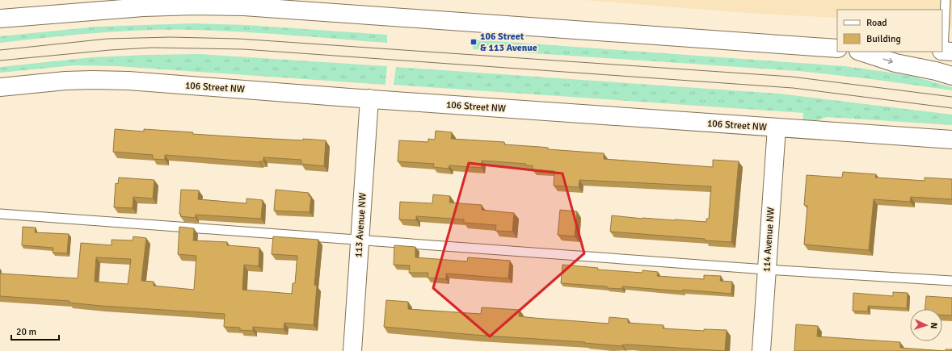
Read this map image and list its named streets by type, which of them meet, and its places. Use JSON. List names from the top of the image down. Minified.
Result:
{"streets":{"street":["106 Street NW","113 Avenue NW","114 Avenue NW"]},"crossings":[["106 Street NW","113 Avenue NW"],["106 Street NW","114 Avenue NW"]],"places":{"transit":["106 Street & 113 Avenue"]},"legend":["Road","Building"],"scale_bar":"20 m","north":"right"}
